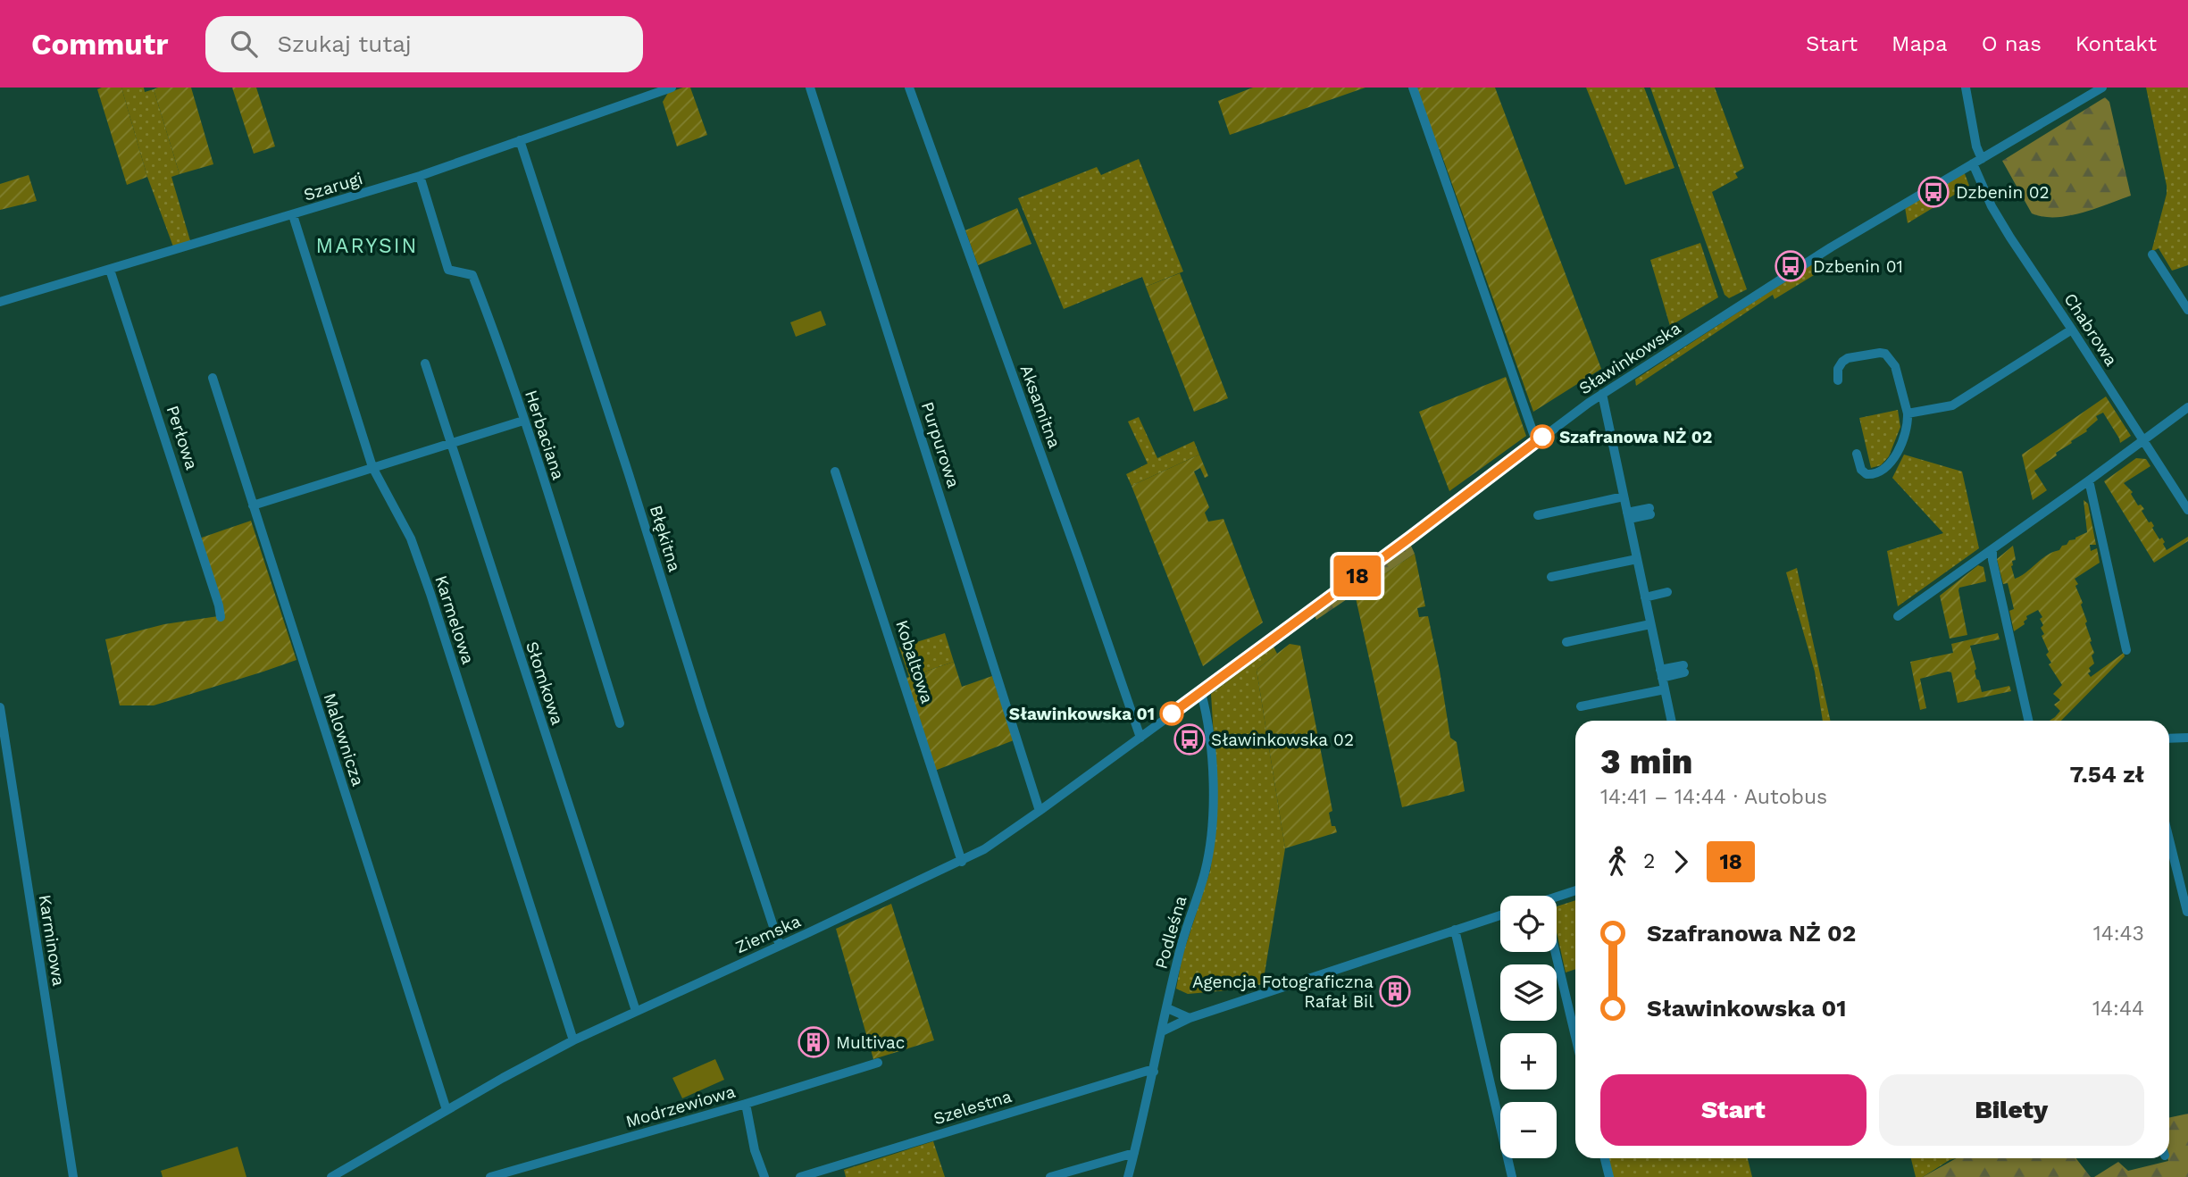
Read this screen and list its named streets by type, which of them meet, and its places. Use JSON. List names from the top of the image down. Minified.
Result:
{"streets":{"street":["Szarugi","Chabrowa","Sławinkowska","Aksamitna","Herbaciana","Perłowa","Purpurowa","Błękitna","Karmelowa","Kobaltowa","Słomkowa","Malownicza","Podleśna","Ziemska","Karminowa","Modrzewiowa","Szelestna"]},"crossings":[["Szarugi","Herbaciana"],["Szarugi","Perłowa"],["Szarugi","Błękitna"],["Szarugi","Karmelowa"],["Chabrowa","Sławinkowska"],["Sławinkowska","Podleśna"],["Sławinkowska","Ziemska"],["Aksamitna","Ziemska"],["Purpurowa","Ziemska"],["Błękitna","Ziemska"],["Karmelowa","Ziemska"],["Kobaltowa","Ziemska"],["Słomkowa","Ziemska"],["Malownicza","Ziemska"],["Podleśna","Ziemska"],["Podleśna","Szelestna"]],"districts":["MARYSIN"],"places":{"bus stop":["Dzbenin 02","Dzbenin 01","Sławinkowska 02"],"other":["Szafranowa NŻ 02","Sławinkowska 01"],"building":["Agencja Fotograficzna Rafał Bil","Multivac"]},"lines":["bus line 18"],"page":{"header":"Commutr","search":"Szukaj tutaj","nav":["Start","Mapa","O nas","Kontakt"],"on_map":"18","heading":["3 min","14:41 – 14:44 · Autobus","7.54 zł"],"legs":["2","18"],"map_buttons":["+","−"],"list":[{"name":"Szafranowa NŻ 02","value":"14:43"},{"name":"Sławinkowska 01","value":"14:44"}],"buttons":["Start","Bilety"]}}
